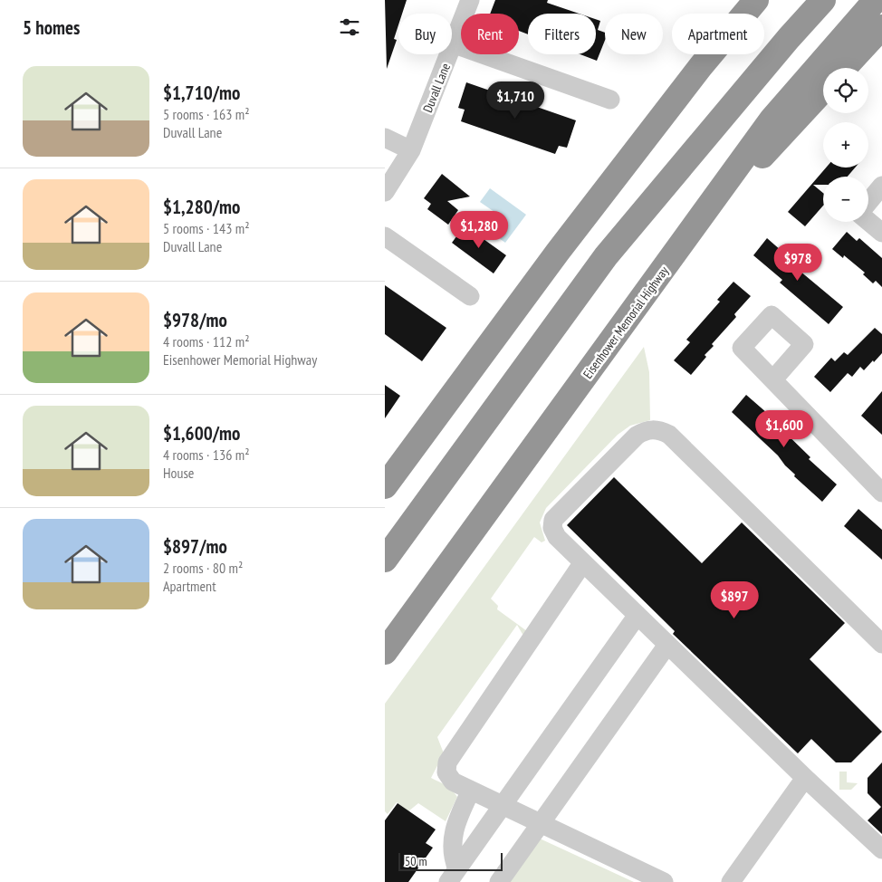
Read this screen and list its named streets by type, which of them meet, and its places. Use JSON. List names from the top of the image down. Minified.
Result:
{"streets":{"highway":["Eisenhower Memorial Highway"],"street":["Duvall Lane"]},"scale_bar":"50 m","page":{"heading":"5 homes","chip":["Buy","Rent","Filters","New","Apartment"],"list":[{"name":"$1,710/mo","note":"5 rooms · 163 m² · Duvall Lane"},{"name":"$1,280/mo","note":"5 rooms · 143 m² · Duvall Lane"},{"name":"$978/mo","note":"4 rooms · 112 m² · Eisenhower Memorial Highway"},{"name":"$1,600/mo","note":"4 rooms · 136 m² · House"},{"name":"$897/mo","note":"2 rooms · 80 m² · Apartment"}],"map_buttons":["+","−"],"price":["$1,710","$1,280","$978","$1,600","$897"],"scale":"50 m"}}
